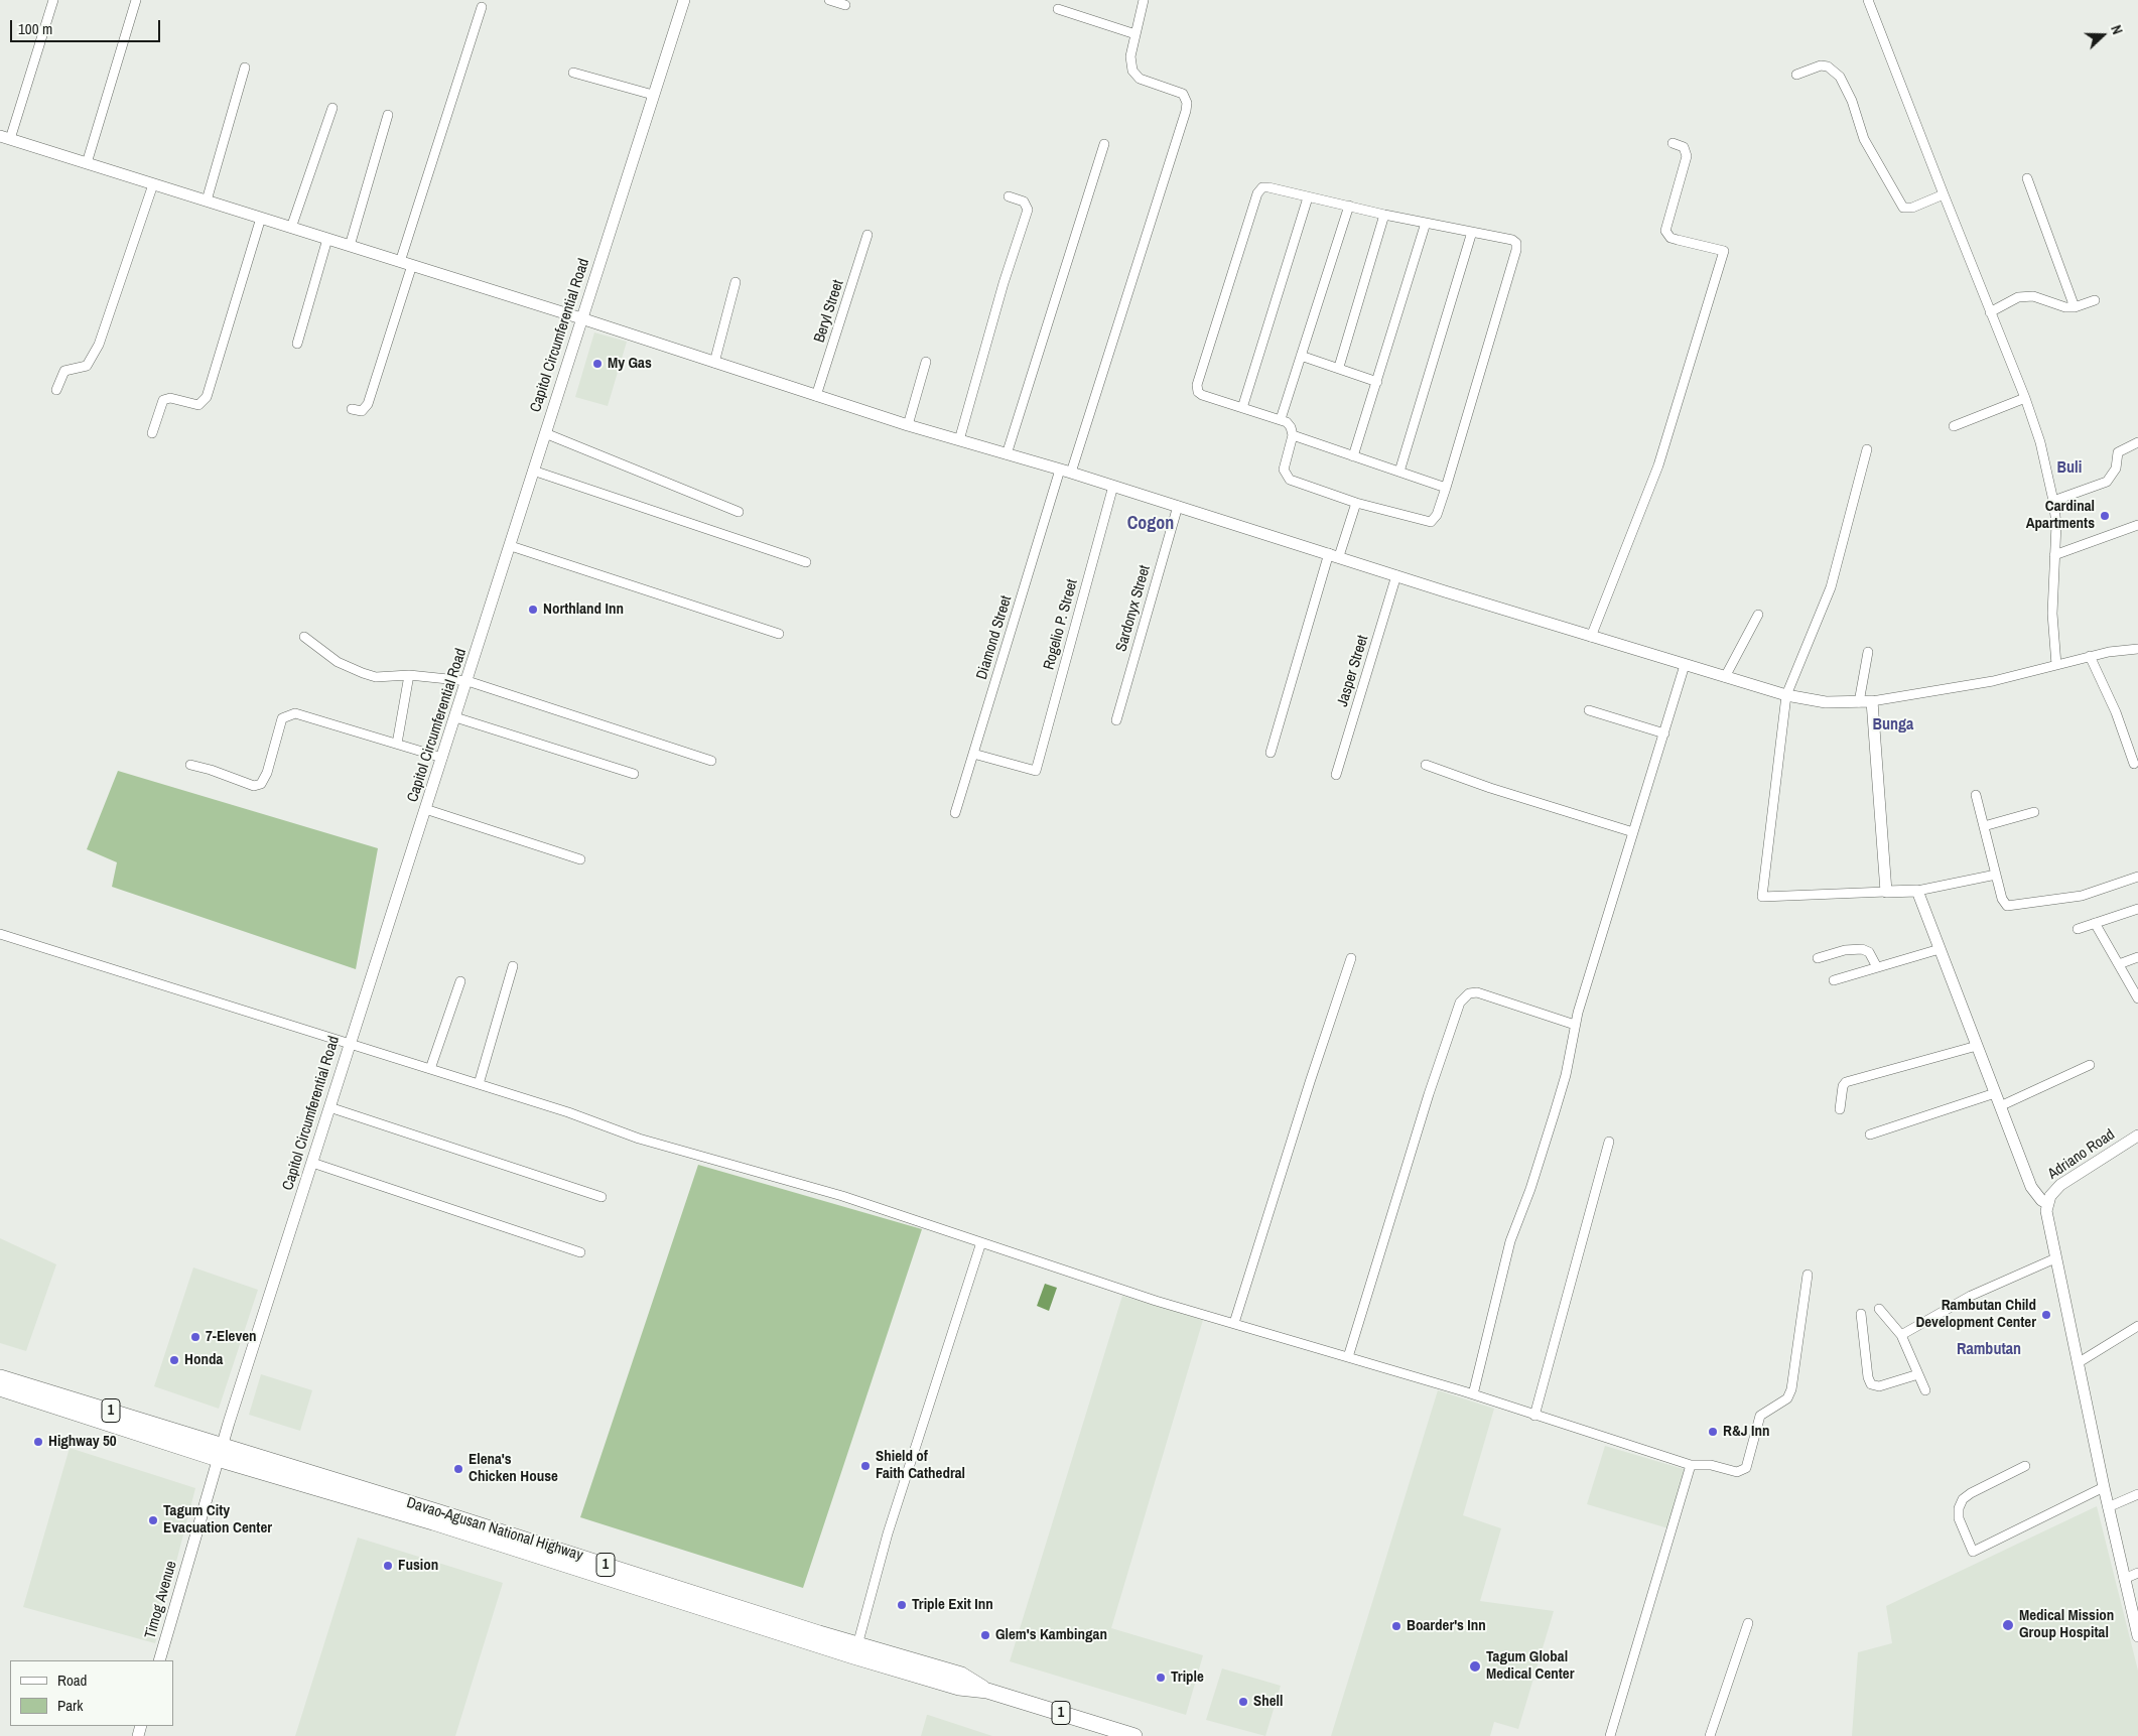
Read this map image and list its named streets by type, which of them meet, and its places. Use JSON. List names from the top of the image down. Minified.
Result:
{"streets":{"highway":["1","Davao-Agusan National Highway"],"street":["Beryl Street","Capitol Circumferential Road","Sardonyx Street","Rogelio P. Street","Diamond Street","Jasper Street","Adriano Road","Timog Avenue"]},"crossings":[["Capitol Circumferential Road","Davao-Agusan National Highway"],["Capitol Circumferential Road","Timog Avenue"],["Rogelio P. Street","Diamond Street"],["Davao-Agusan National Highway","Timog Avenue"]],"districts":["Buli","Cogon","Bunga","Rambutan"],"places":["My Gas","Cardinal Apartments","Northland Inn","Rambutan Child Development Center","7-Eleven","Honda","R&J Inn","Highway 50","Shield of Faith Cathedral","Elena's Chicken House","Tagum City Evacuation Center","Fusion","Triple Exit Inn","Medical Mission Group Hospital","Boarder's Inn","Glem's Kambingan","Tagum Global Medical Center","Triple","Shell"],"legend":["Road","Park"],"scale_bar":"100 m","north":"right"}
